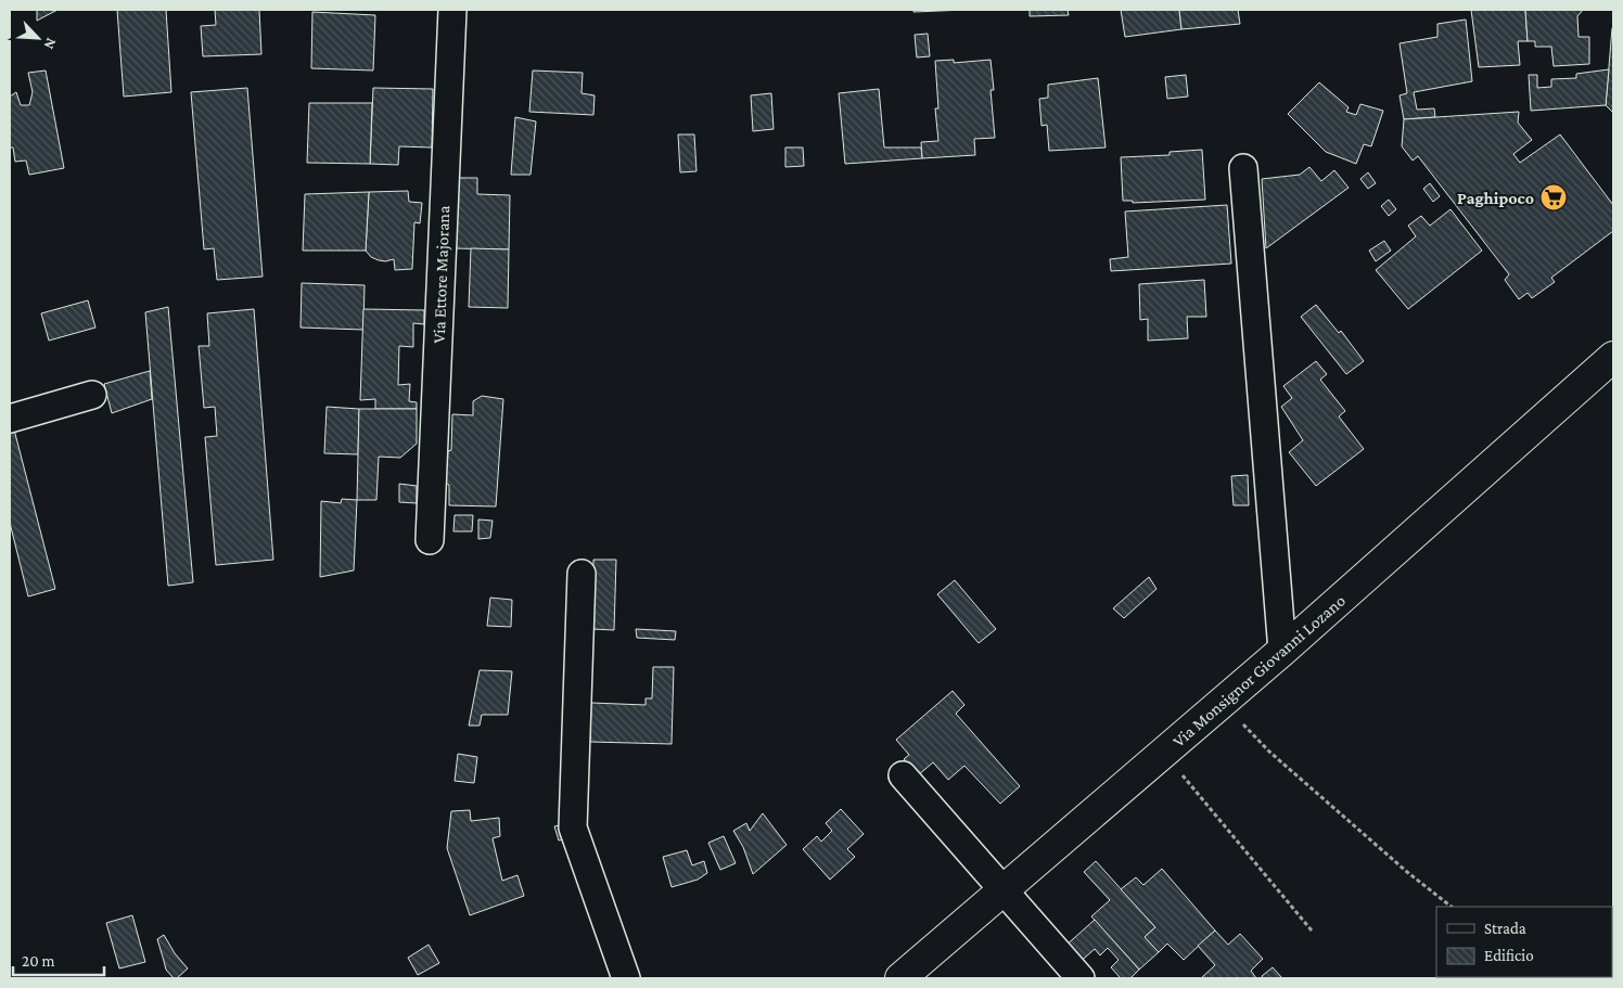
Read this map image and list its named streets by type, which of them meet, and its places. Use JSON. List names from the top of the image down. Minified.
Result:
{"streets":{"main road":["Via Monsignor Giovanni Lozano"],"street":["Via Ettore Majorana"]},"places":{"supermarket":["Paghipoco"]},"legend":["Strada","Edificio"],"scale_bar":"20 m","north":"bottom right"}
